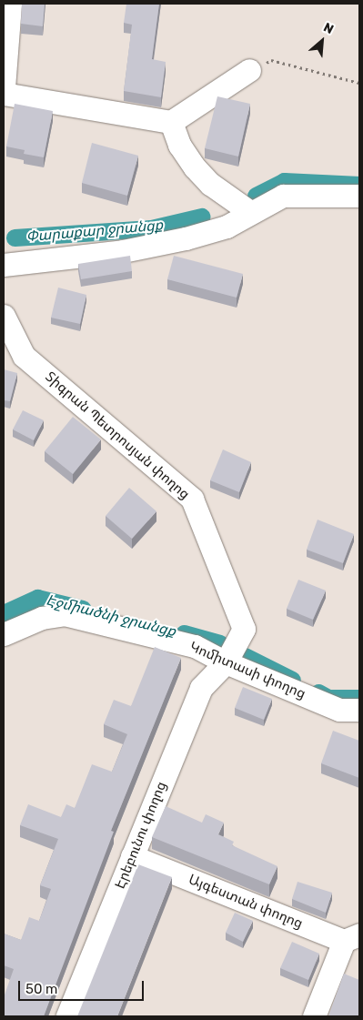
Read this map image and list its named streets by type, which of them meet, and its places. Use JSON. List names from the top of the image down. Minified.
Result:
{"streets":{"street":["Տիգրան Պետրոսյան փողոց","Կոմիտասի փողոց","Էրեբունու փողոց","Այգեստան փողոց"]},"crossings":[["Տիգրան Պետրոսյան փողոց","Կոմիտասի փողոց"],["Տիգրան Պետրոսյան փողոց","Էրեբունու փողոց"],["Կոմիտասի փողոց","Էրեբունու փողոց"],["Էրեբունու փողոց","Այգեստան փողոց"]],"water":["Փարաքար ջրանցք","Էջմիածնի ջրանցք"],"scale_bar":"50 m","north":"top right"}
